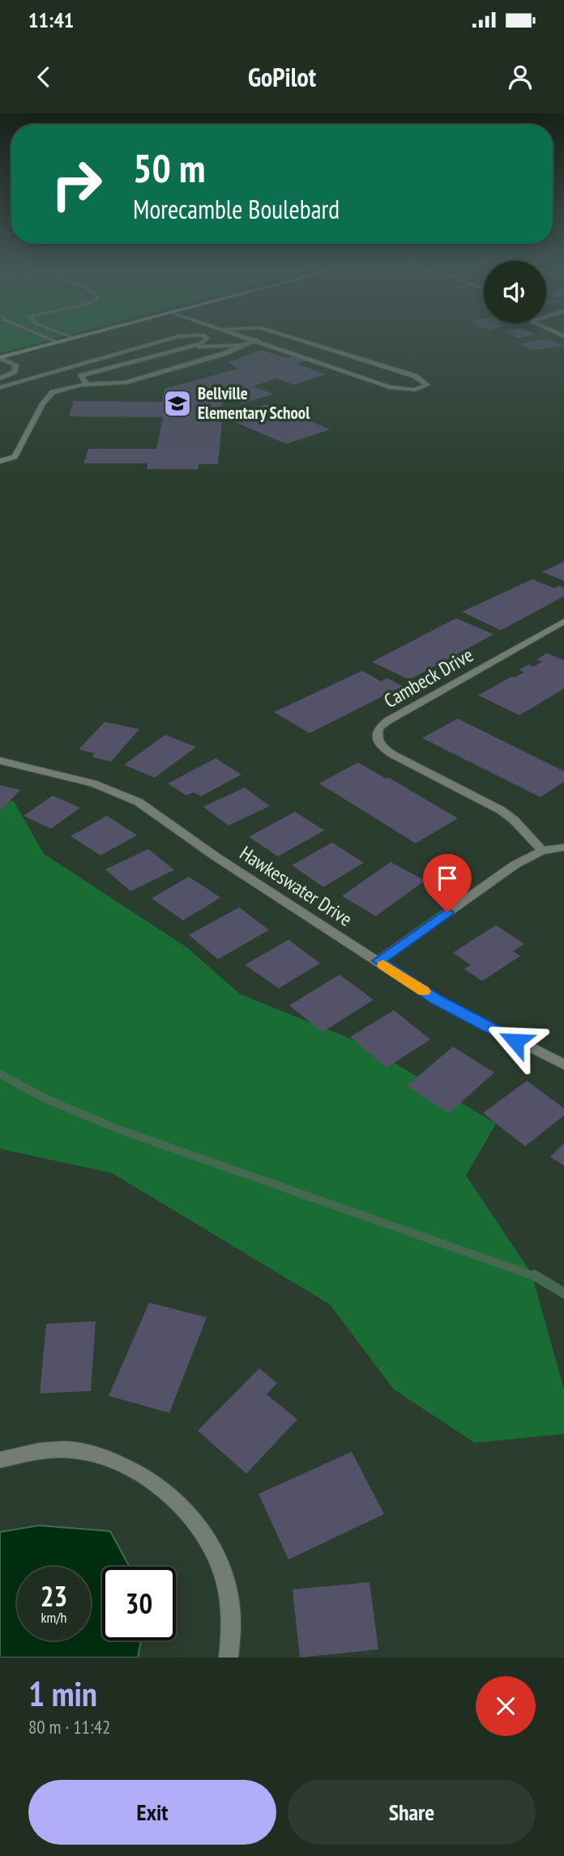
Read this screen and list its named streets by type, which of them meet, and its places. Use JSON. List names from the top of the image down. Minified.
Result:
{"streets":{"street":["Cambeck Drive","Hawkeswater Drive"]},"places":{"school or university":["Bellville Elementary School"]},"page":{"status":"11:41","header":"GoPilot","turn":["50 m","Morecamble Boulebard"],"speed":"23 km/h","limit":"30","heading":["1 min","80 m · 11:42"],"buttons":["Exit","Share"]}}
